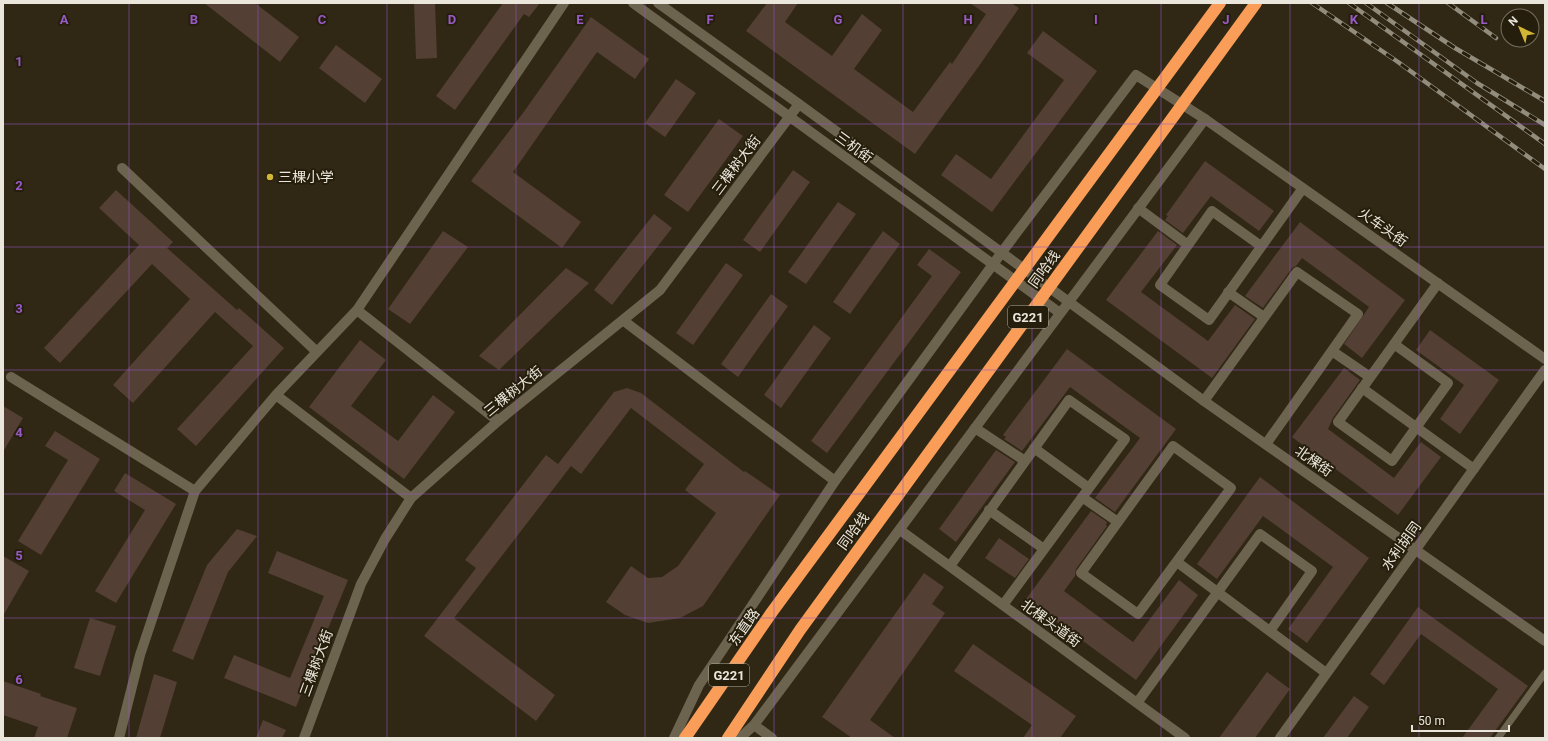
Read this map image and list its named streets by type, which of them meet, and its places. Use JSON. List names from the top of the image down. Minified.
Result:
{"streets":{"highway":["同哈线","G221","东直路"],"street":["三机街","三棵树大街","火车头街","北棵街","水利胡同","北棵头道街"]},"crossings":[["三机街","三棵树大街"],["三机街","火车头街"],["三机街","北棵街"],["同哈线","东直路"],["北棵街","水利胡同"]],"places":["三棵小学"],"scale_bar":"50 m","north":"top left","grid":{"columns":["A","B","C","D","E","F","G","H","I","J","K","L"],"rows":["1","2","3","4","5","6"]}}
